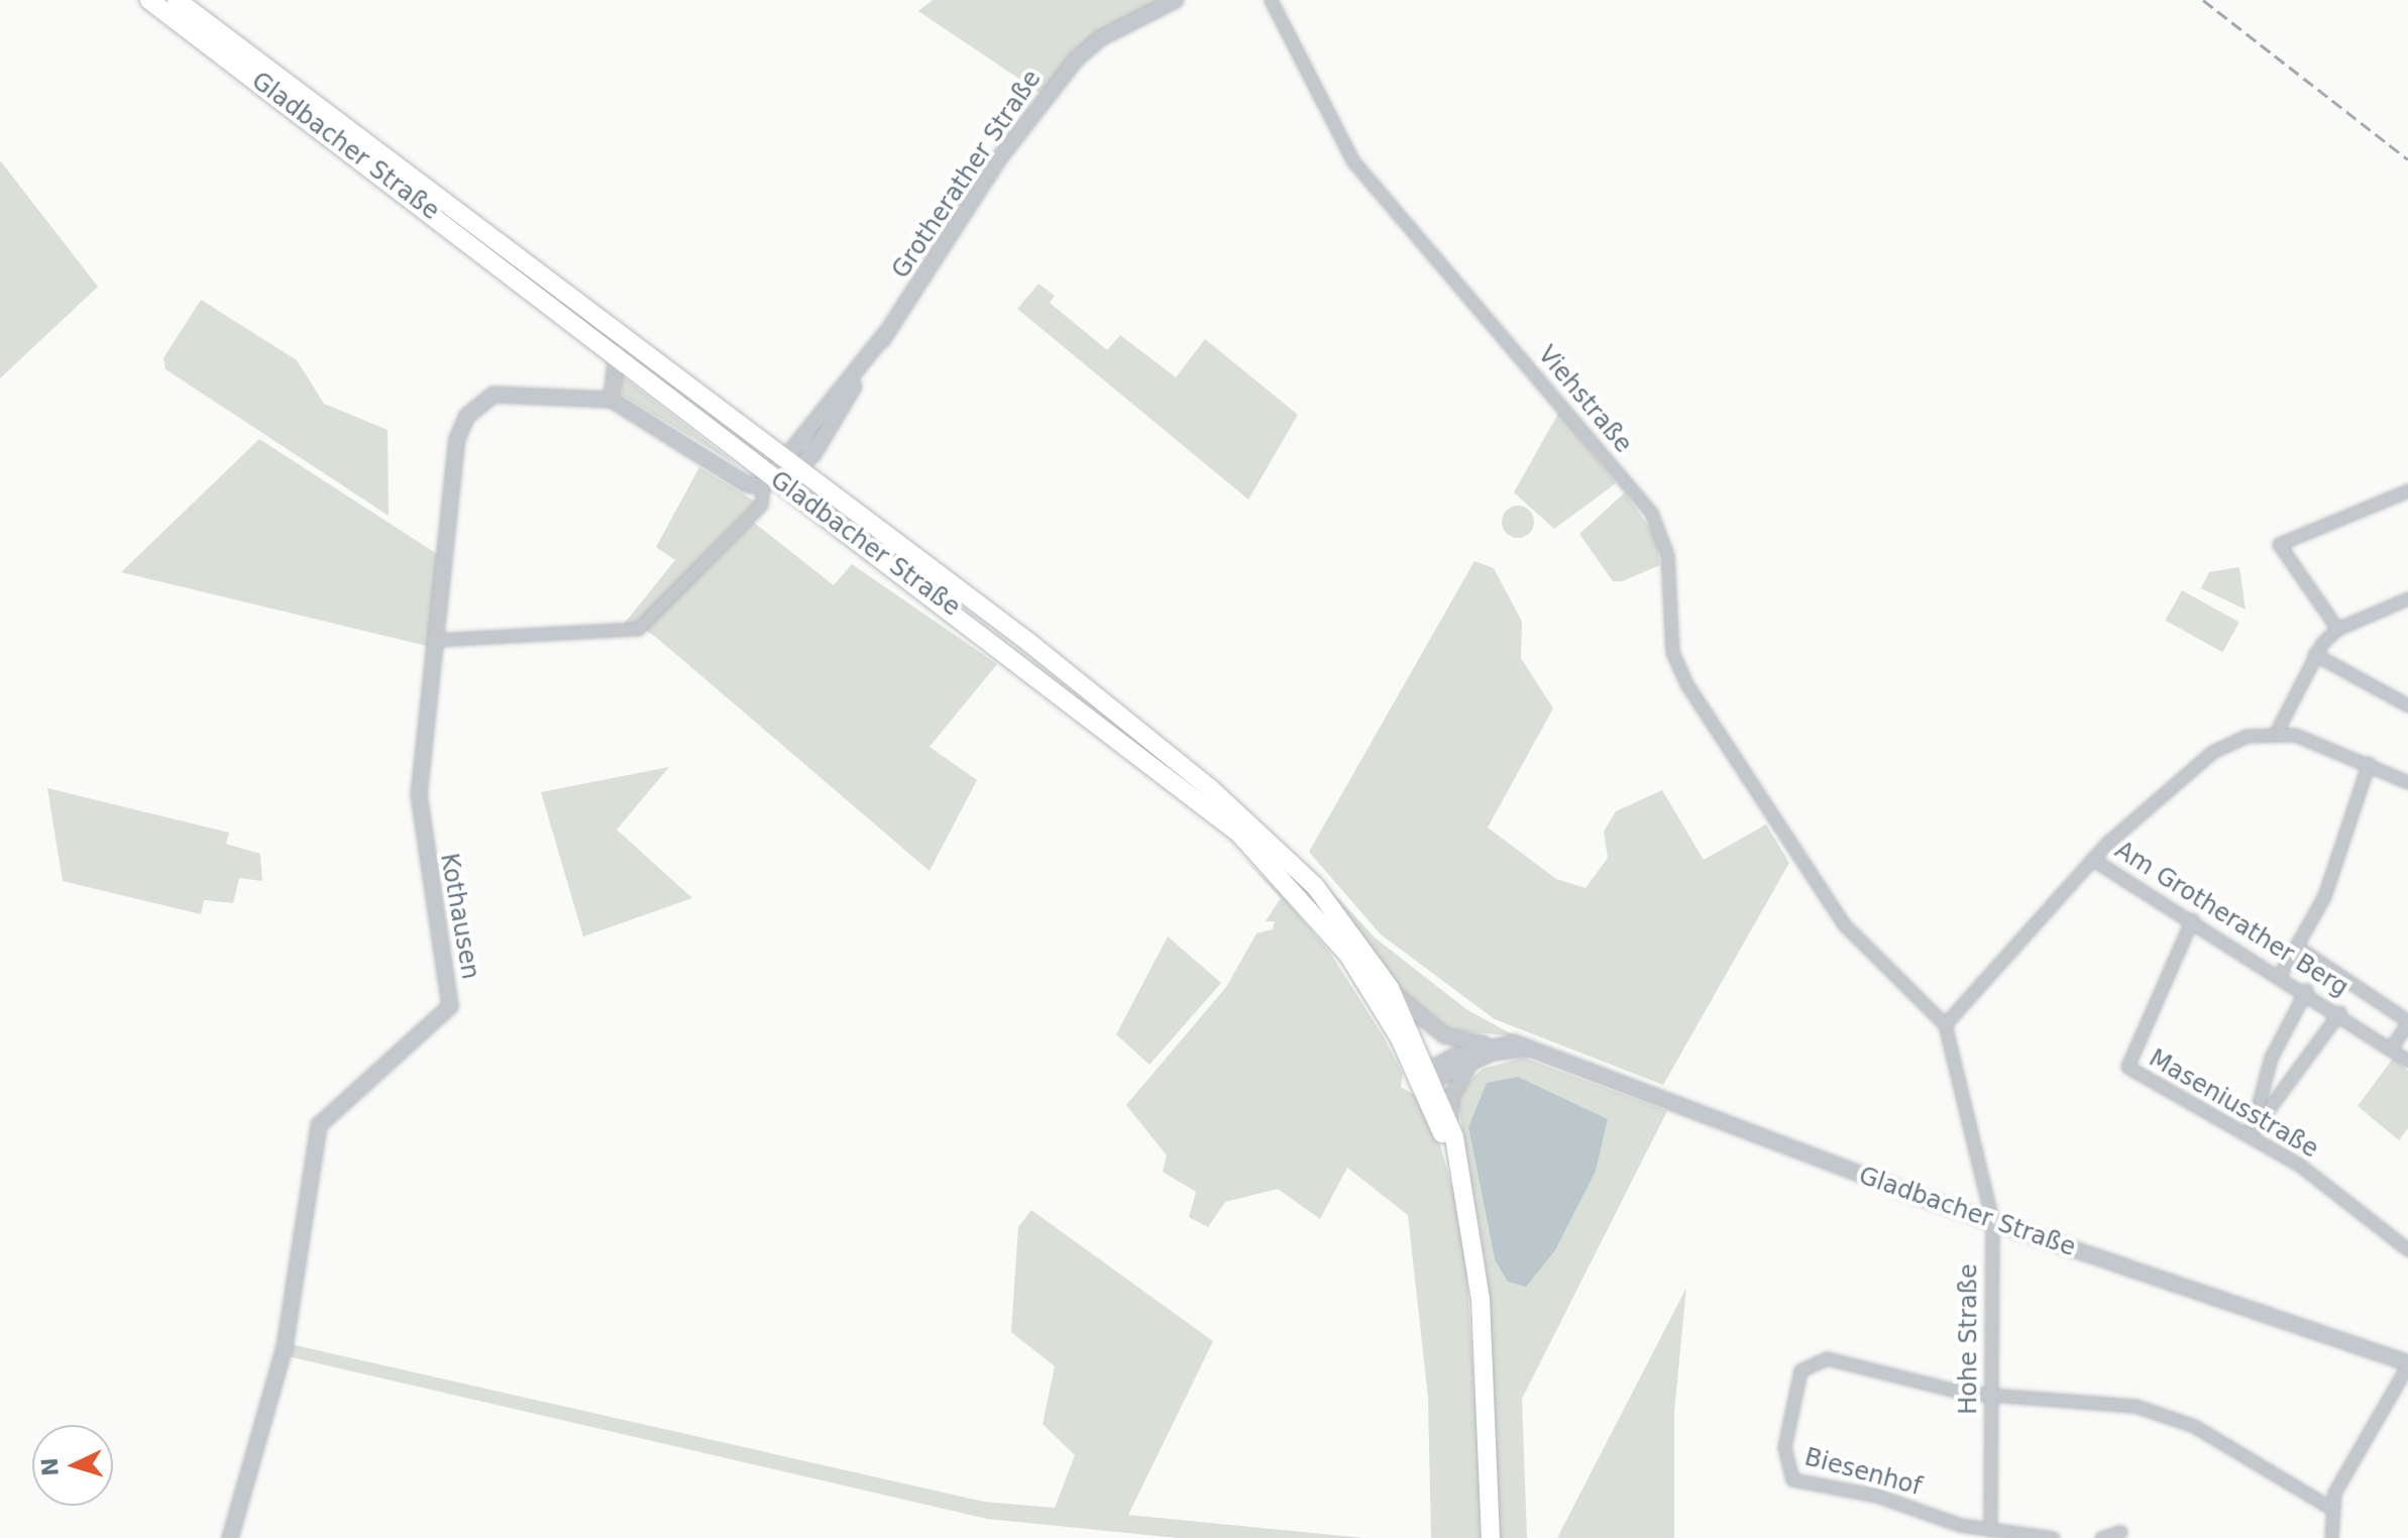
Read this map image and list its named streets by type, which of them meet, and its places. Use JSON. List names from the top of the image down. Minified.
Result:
{"streets":{"main road":["Gladbacher Straße"],"street":["Grotherather Straße","Viehstraße","Kothausen","Am Grotherather Berg","Maseniusstraße","Hohe Straße","Biesenhof"]},"crossings":[["Gladbacher Straße","Grotherather Straße"],["Gladbacher Straße","Kothausen"],["Gladbacher Straße","Hohe Straße"],["Grotherather Straße","Kothausen"],["Viehstraße","Am Grotherather Berg"],["Viehstraße","Hohe Straße"],["Am Grotherather Berg","Maseniusstraße"],["Am Grotherather Berg","Hohe Straße"],["Hohe Straße","Biesenhof"]],"north":"left"}
